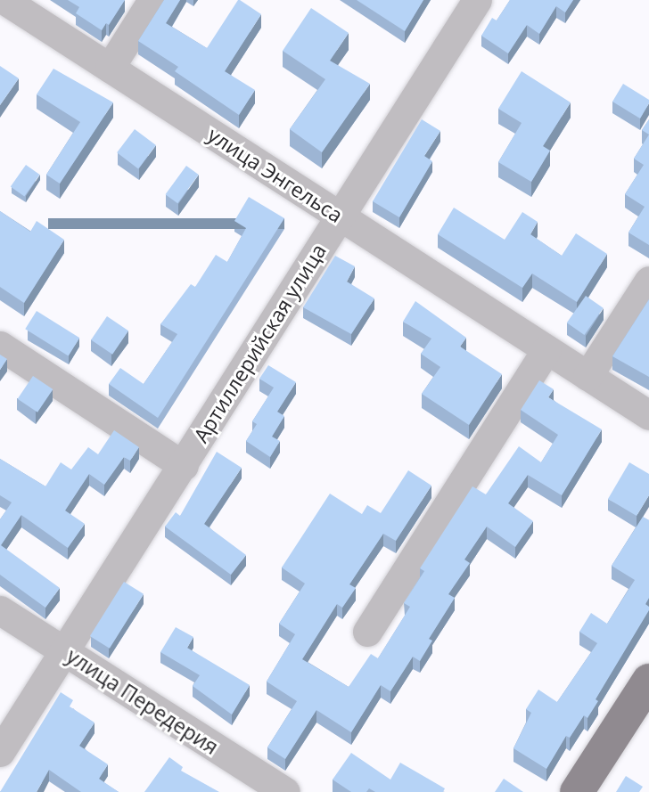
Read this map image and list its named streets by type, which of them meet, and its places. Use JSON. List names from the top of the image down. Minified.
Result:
{"streets":{"street":["улица Энгельса","Артиллерийская улица","улица Передерия"]},"crossings":[["улица Энгельса","Артиллерийская улица"],["Артиллерийская улица","улица Передерия"]]}
